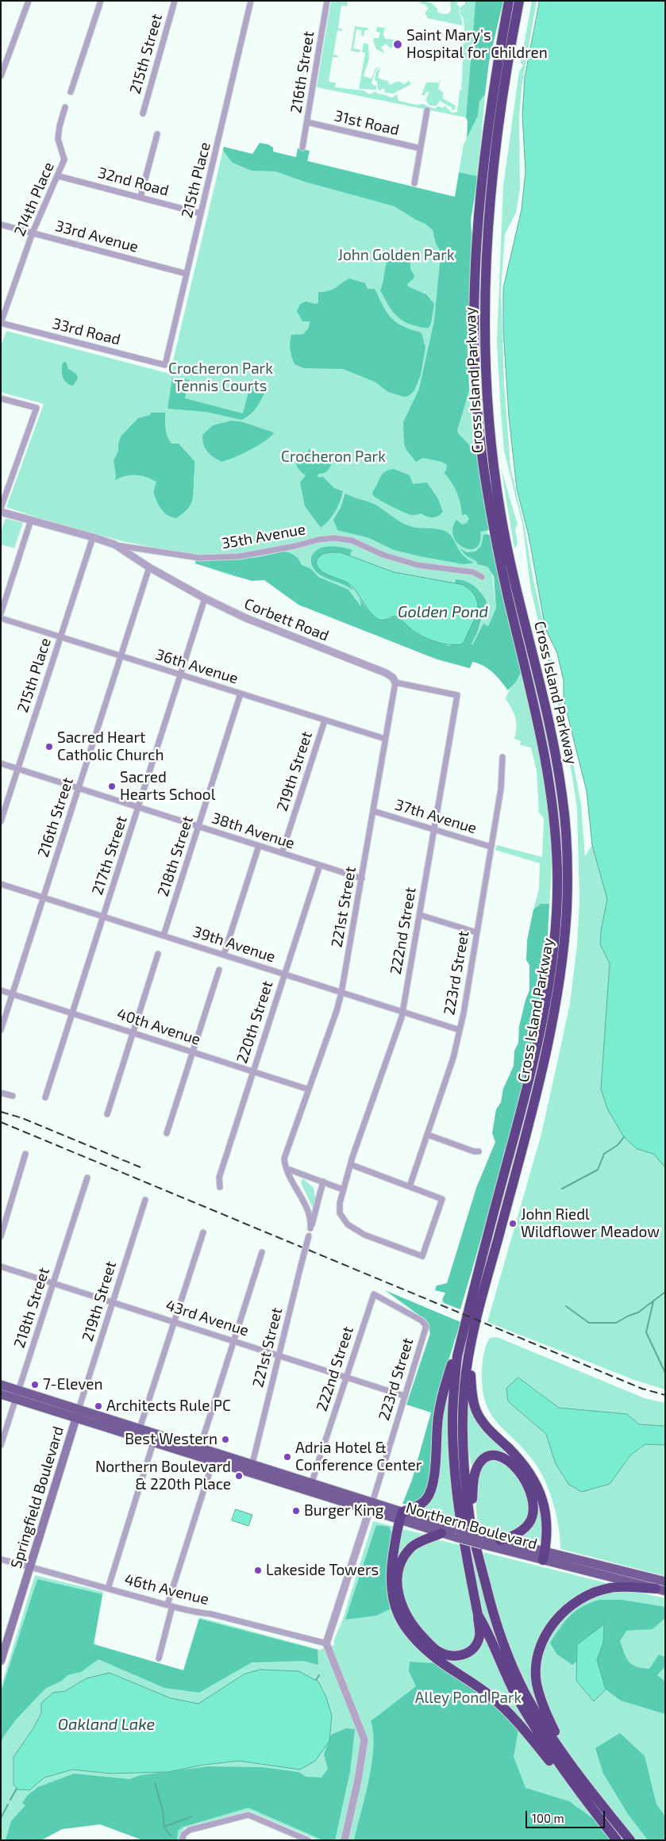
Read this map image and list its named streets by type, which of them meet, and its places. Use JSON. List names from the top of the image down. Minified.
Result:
{"streets":{"highway":["Cross Island Parkway"],"main road":["Springfield Boulevard","Northern Boulevard"],"street":["215th Street","216th Street","31st Road","215th Place","32nd Road","214th Place","33rd Avenue","33rd Road","35th Avenue","Corbett Road","36th Avenue","219th Street","37th Avenue","38th Avenue","217th Street","218th Street","221st Street","222nd Street","39th Avenue","223rd Street","220th Street","40th Avenue","43rd Avenue","46th Avenue"]},"crossings":[["216th Street","31st Road"],["216th Street","Corbett Road"],["216th Street","36th Avenue"],["216th Street","38th Avenue"],["216th Street","39th Avenue"],["216th Street","40th Avenue"],["215th Place","32nd Road"],["215th Place","33rd Avenue"],["215th Place","33rd Road"],["215th Place","35th Avenue"],["215th Place","36th Avenue"],["215th Place","38th Avenue"],["32nd Road","214th Place"],["214th Place","33rd Avenue"],["214th Place","33rd Road"],["35th Avenue","Corbett Road"],["Corbett Road","217th Street"],["Corbett Road","221st Street"],["Corbett Road","222nd Street"],["36th Avenue","219th Street"],["36th Avenue","217th Street"],["36th Avenue","218th Street"],["36th Avenue","221st Street"],["219th Street","38th Avenue"],["219th Street","43rd Avenue"],["219th Street","Springfield Boulevard"],["219th Street","Northern Boulevard"],["37th Avenue","221st Street"],["37th Avenue","222nd Street"],["37th Avenue","223rd Street"],["38th Avenue","217th Street"],["38th Avenue","218th Street"],["38th Avenue","221st Street"],["38th Avenue","220th Street"],["217th Street","39th Avenue"],["217th Street","40th Avenue"],["218th Street","39th Avenue"],["218th Street","43rd Avenue"],["218th Street","Northern Boulevard"],["221st Street","39th Avenue"],["221st Street","40th Avenue"],["221st Street","43rd Avenue"],["221st Street","Northern Boulevard"],["222nd Street","39th Avenue"],["222nd Street","223rd Street"],["222nd Street","43rd Avenue"],["222nd Street","Northern Boulevard"],["39th Avenue","223rd Street"],["39th Avenue","220th Street"],["223rd Street","43rd Avenue"],["223rd Street","Northern Boulevard"],["223rd Street","46th Avenue"],["220th Street","40th Avenue"],["Springfield Boulevard","Northern Boulevard"],["Springfield Boulevard","46th Avenue"]],"water":["Golden Pond","Oakland Lake"],"parks":["John Golden Park","Crocheron Park Tennis Courts","Crocheron Park","Alley Pond Park"],"places":["Saint Mary's Hospital for Children","Sacred Heart Catholic Church","Sacred Hearts School","John Riedl Wildflower Meadow","7-Eleven","Architects Rule PC","Best Western","Adria Hotel & Conference Center","Northern Boulevard & 220th Place","Burger King","Lakeside Towers"],"scale_bar":"100 m"}
